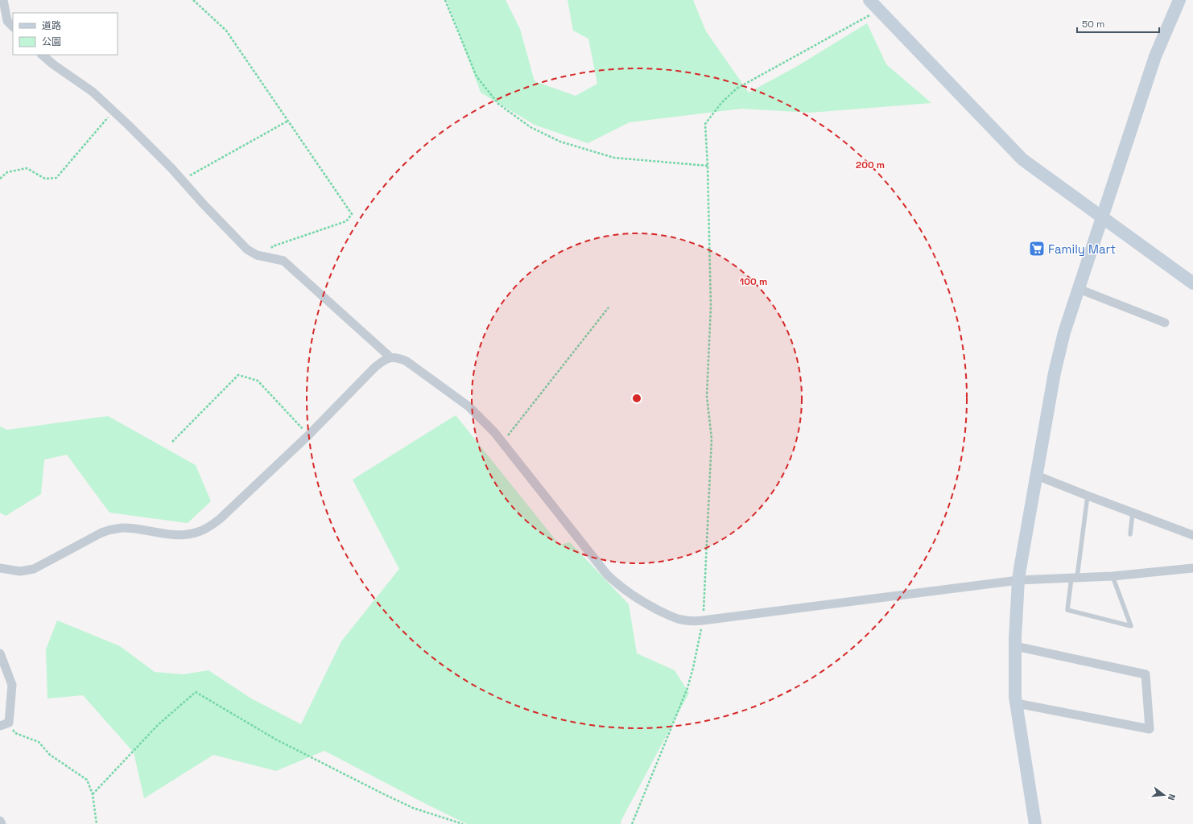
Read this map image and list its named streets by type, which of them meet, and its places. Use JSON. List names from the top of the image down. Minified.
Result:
{"places":{"supermarket":["Family Mart"]},"legend":["道路","公園"],"scale_bar":"50 m","north":"right","rings":["200 m","100 m"]}
